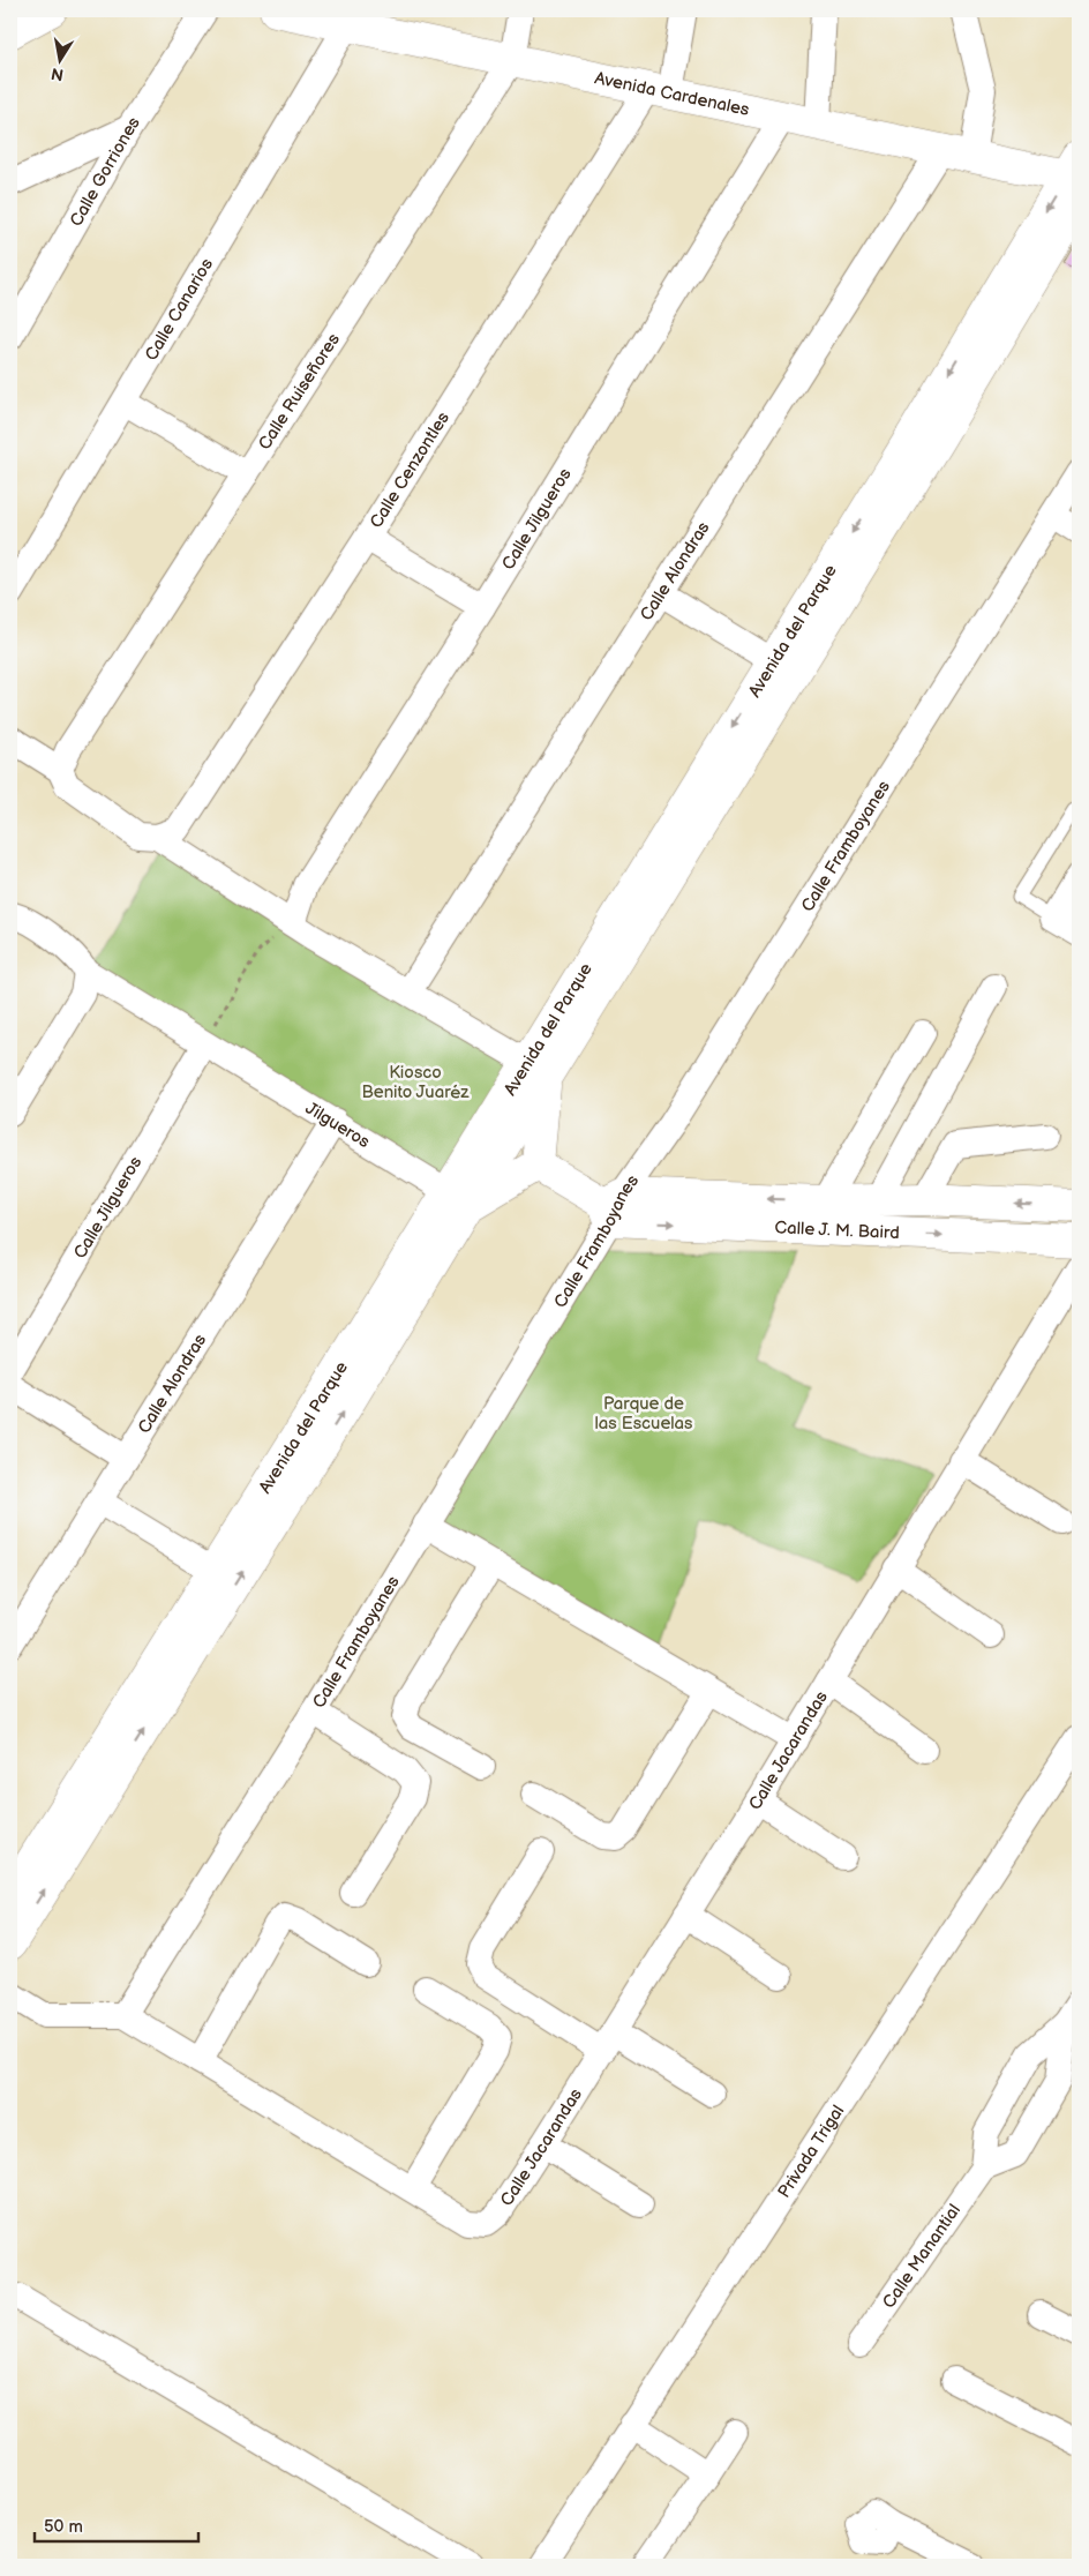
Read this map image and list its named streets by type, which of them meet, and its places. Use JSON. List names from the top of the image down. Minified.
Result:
{"streets":{"street":["Avenida Cardenales","Calle Gorriones","Calle Canarios","Calle Ruiseñores","Calle Cenzontles","Calle Jilgueros","Calle Alondras","Avenida del Parque","Calle Framboyanes","Jilgueros","Calle J. M. Baird","Calle Jacarandas","Privada Trigal","Calle Manantial"]},"crossings":[["Avenida Cardenales","Calle Canarios"],["Avenida Cardenales","Calle Ruiseñores"],["Avenida Cardenales","Calle Cenzontles"],["Avenida Cardenales","Calle Jilgueros"],["Avenida Cardenales","Calle Alondras"],["Avenida Cardenales","Avenida del Parque"],["Calle Jilgueros","Jilgueros"],["Calle Alondras","Jilgueros"],["Avenida del Parque","Jilgueros"],["Calle Framboyanes","Calle J. M. Baird"]],"parks":["Kiosco Benito Juaréz","Parque de las Escuelas"],"scale_bar":"50 m","north":"bottom"}
